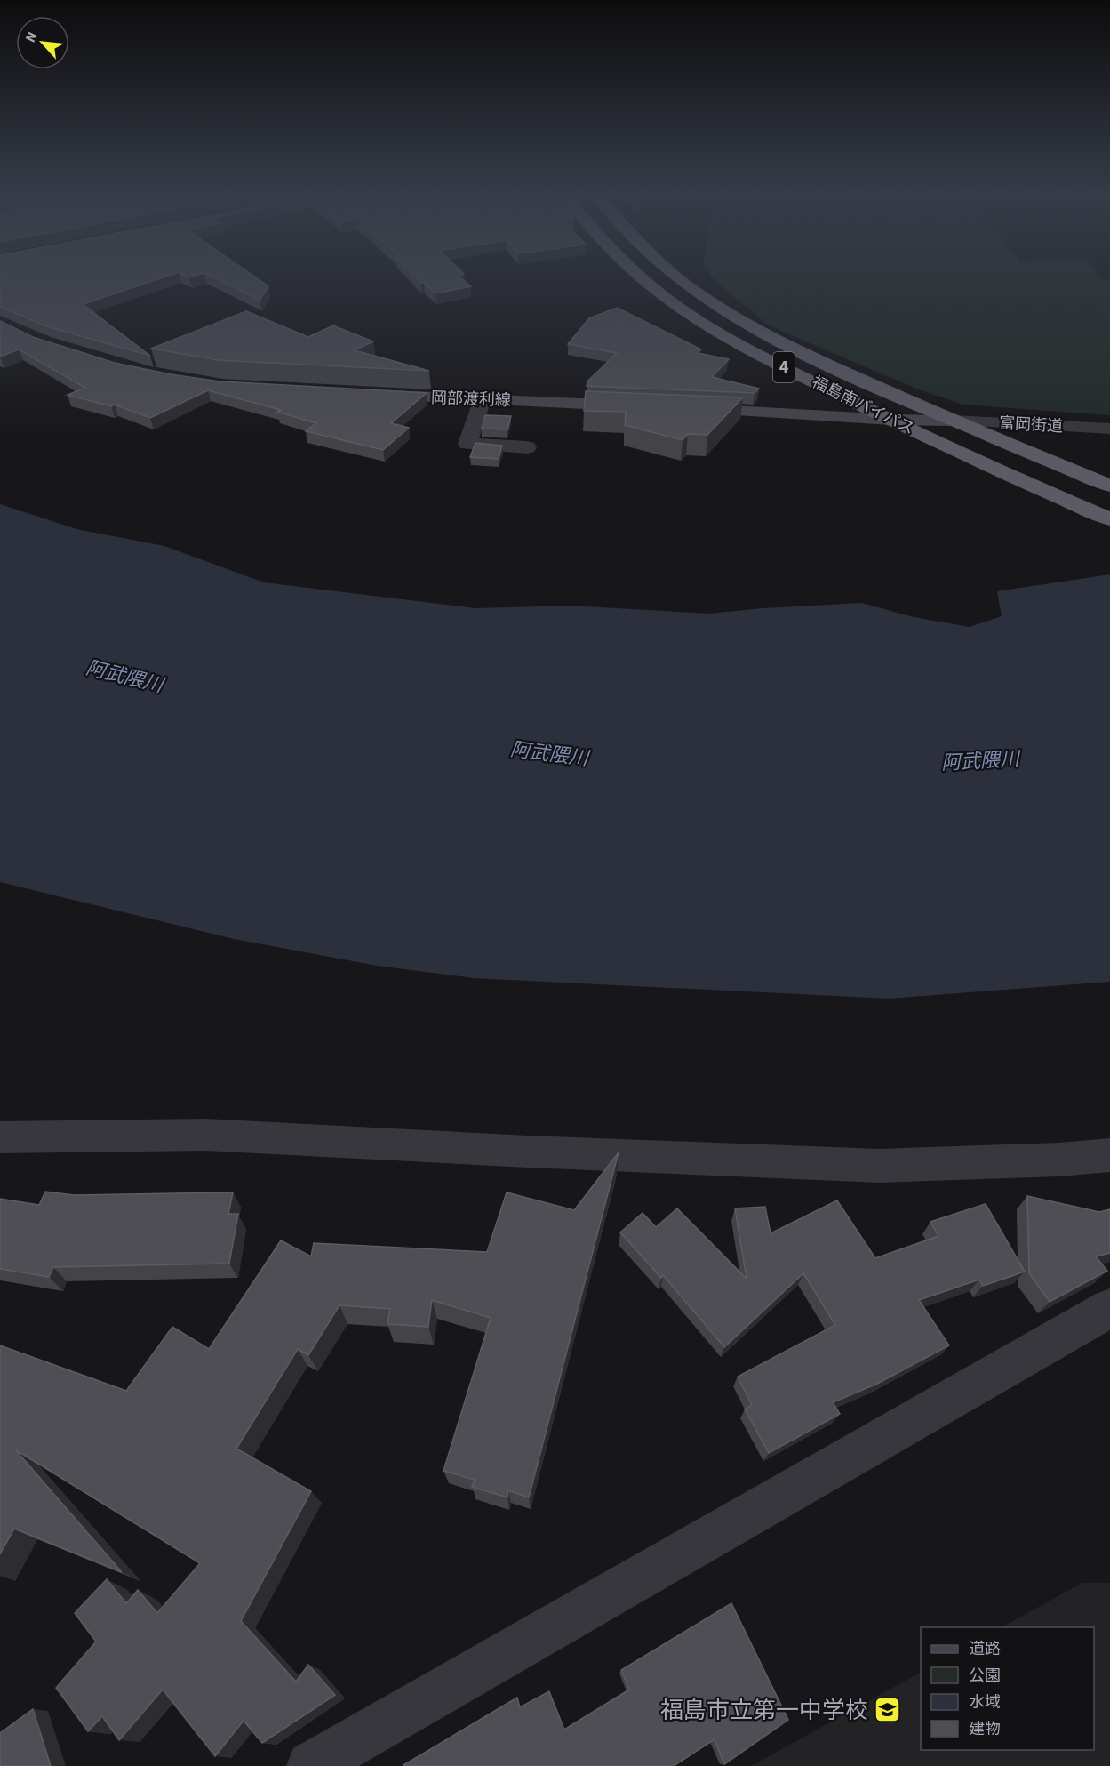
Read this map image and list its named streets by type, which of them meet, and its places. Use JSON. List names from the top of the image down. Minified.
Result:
{"streets":{"highway":["4","福島南バイパス"],"main road":["岡部渡利線"],"street":["富岡街道"]},"crossings":[["福島南バイパス","富岡街道"]],"water":["阿武隈川"],"places":{"school or university":["福島市立第一中学校"]},"legend":["道路","公園","水域","建物"],"north":"top left"}
